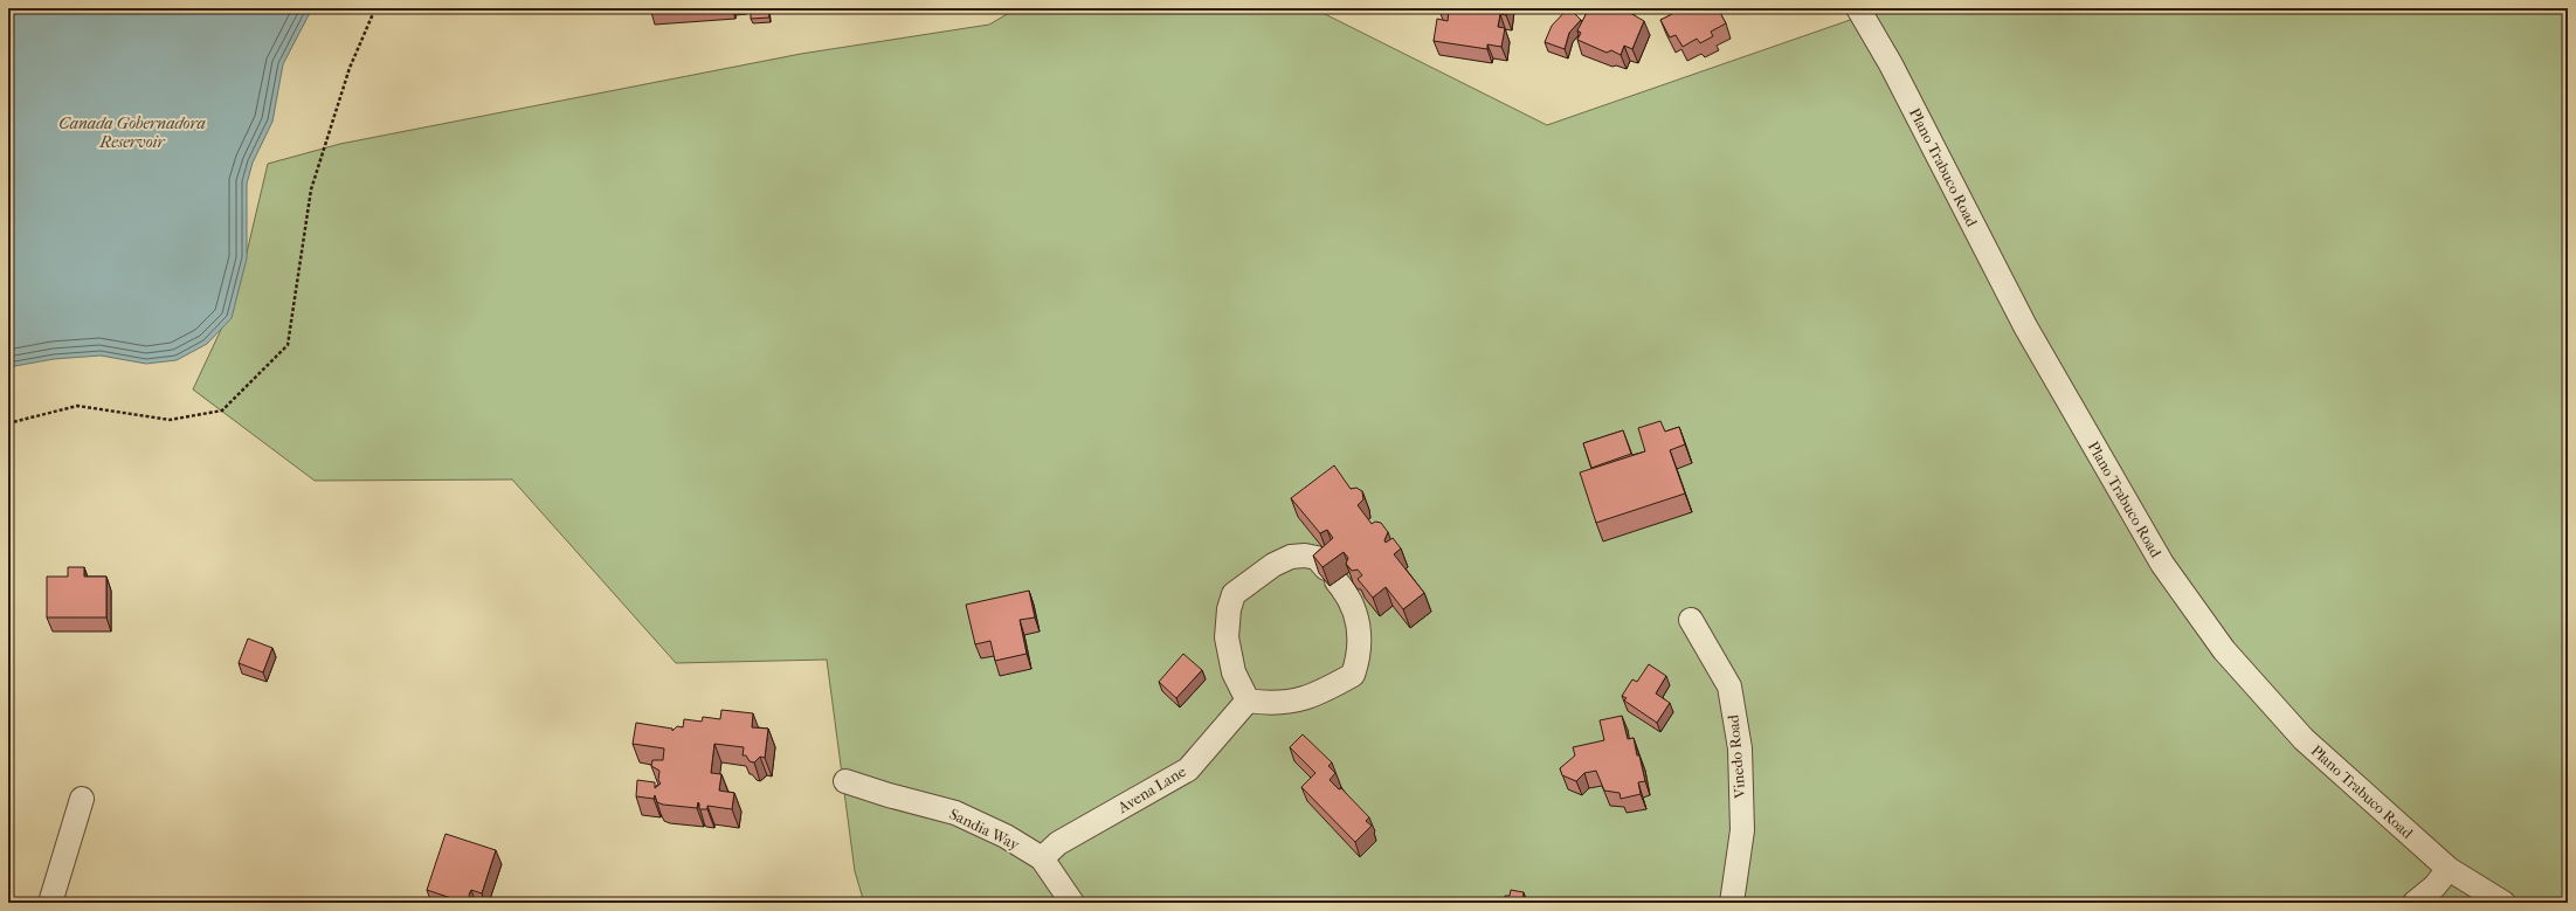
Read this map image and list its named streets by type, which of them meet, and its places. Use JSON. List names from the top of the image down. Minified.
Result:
{"streets":{"street":["Plano Trabuco Road","Vinedo Road","Avena Lane","Sandia Way"]},"crossings":[["Avena Lane","Sandia Way"]],"water":["Canada Gobernadora Reservoir"]}
